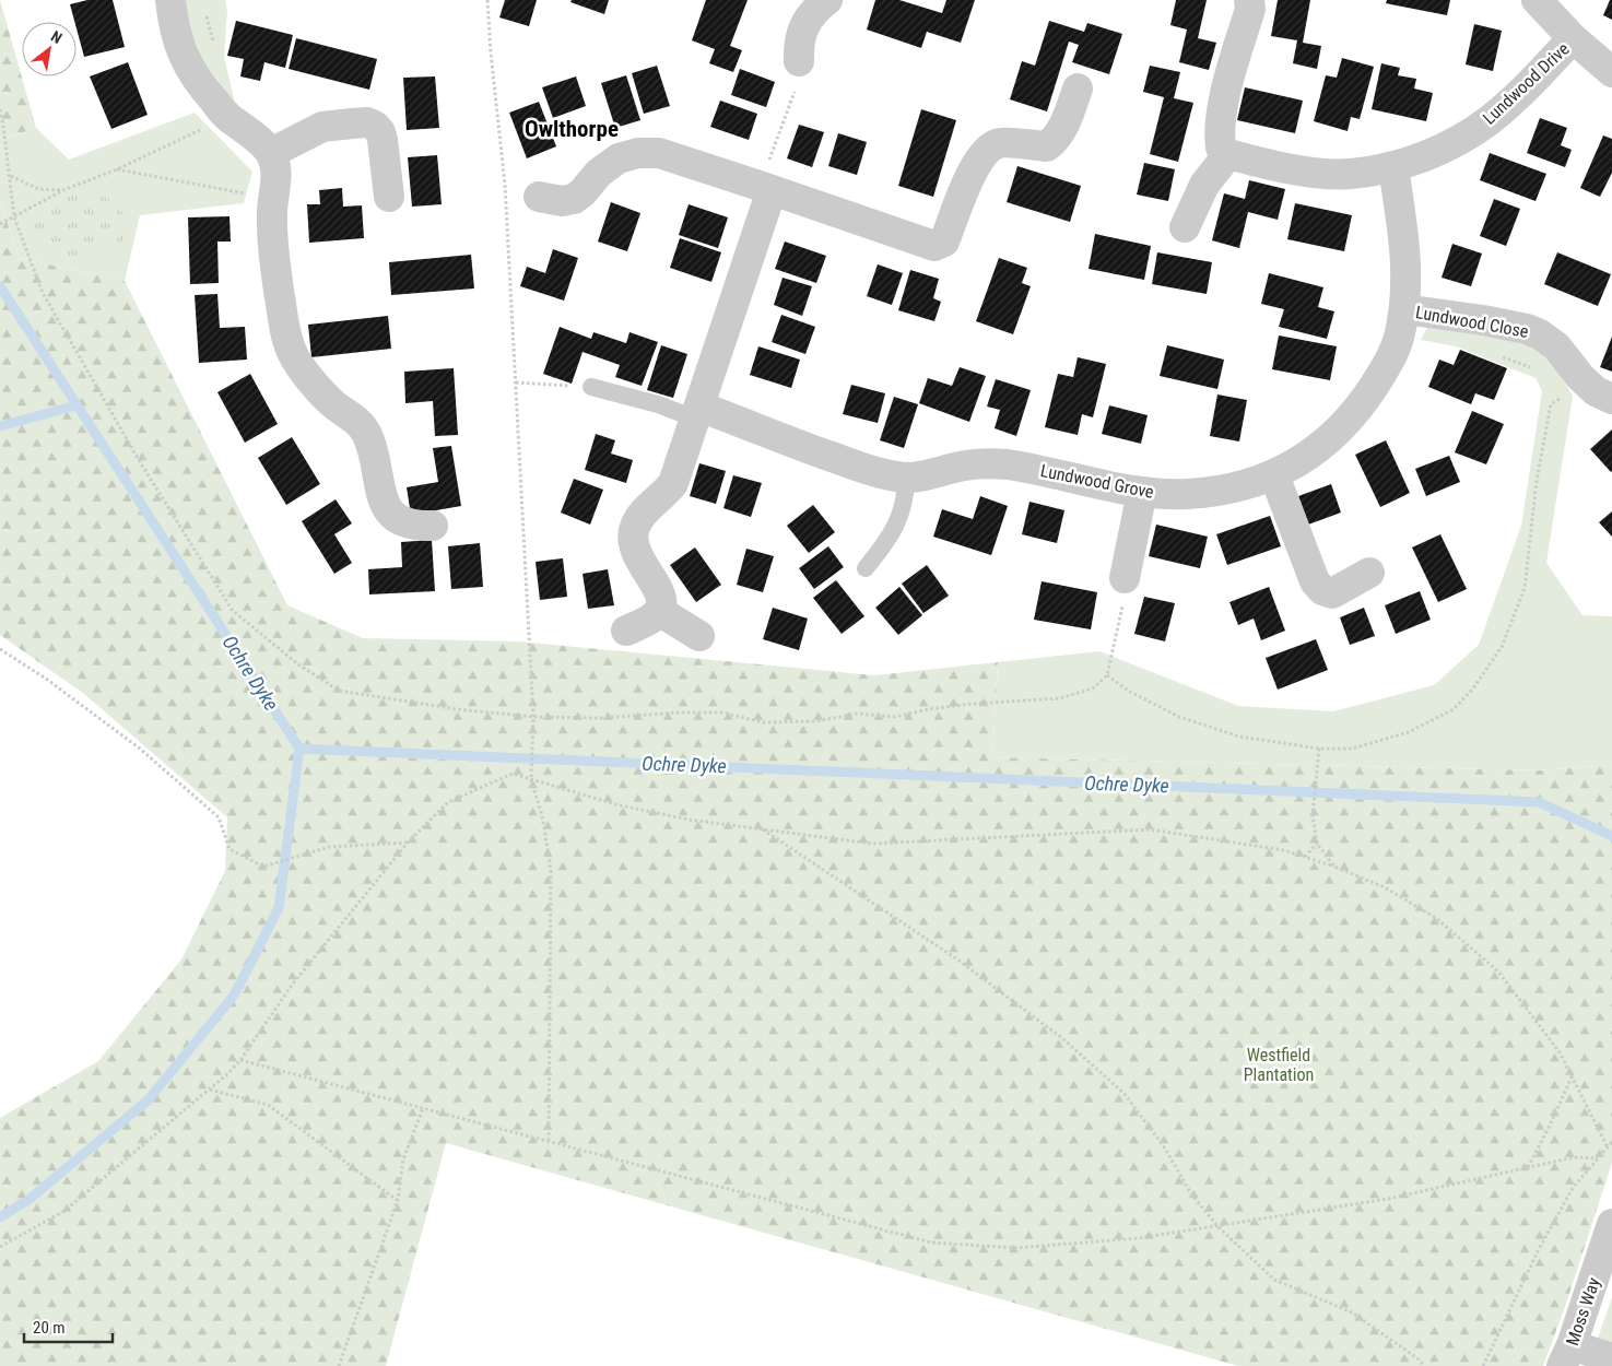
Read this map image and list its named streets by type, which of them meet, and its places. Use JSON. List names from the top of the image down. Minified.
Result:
{"streets":{"street":["Lundwood Drive","Lundwood Close","Lundwood Grove","Moss Way"]},"crossings":[["Lundwood Drive","Lundwood Grove"],["Lundwood Close","Lundwood Grove"]],"districts":["Owlthorpe"],"water":["Ochre Dyke"],"parks":["Westfield Plantation"],"scale_bar":"20 m","north":"top right"}
